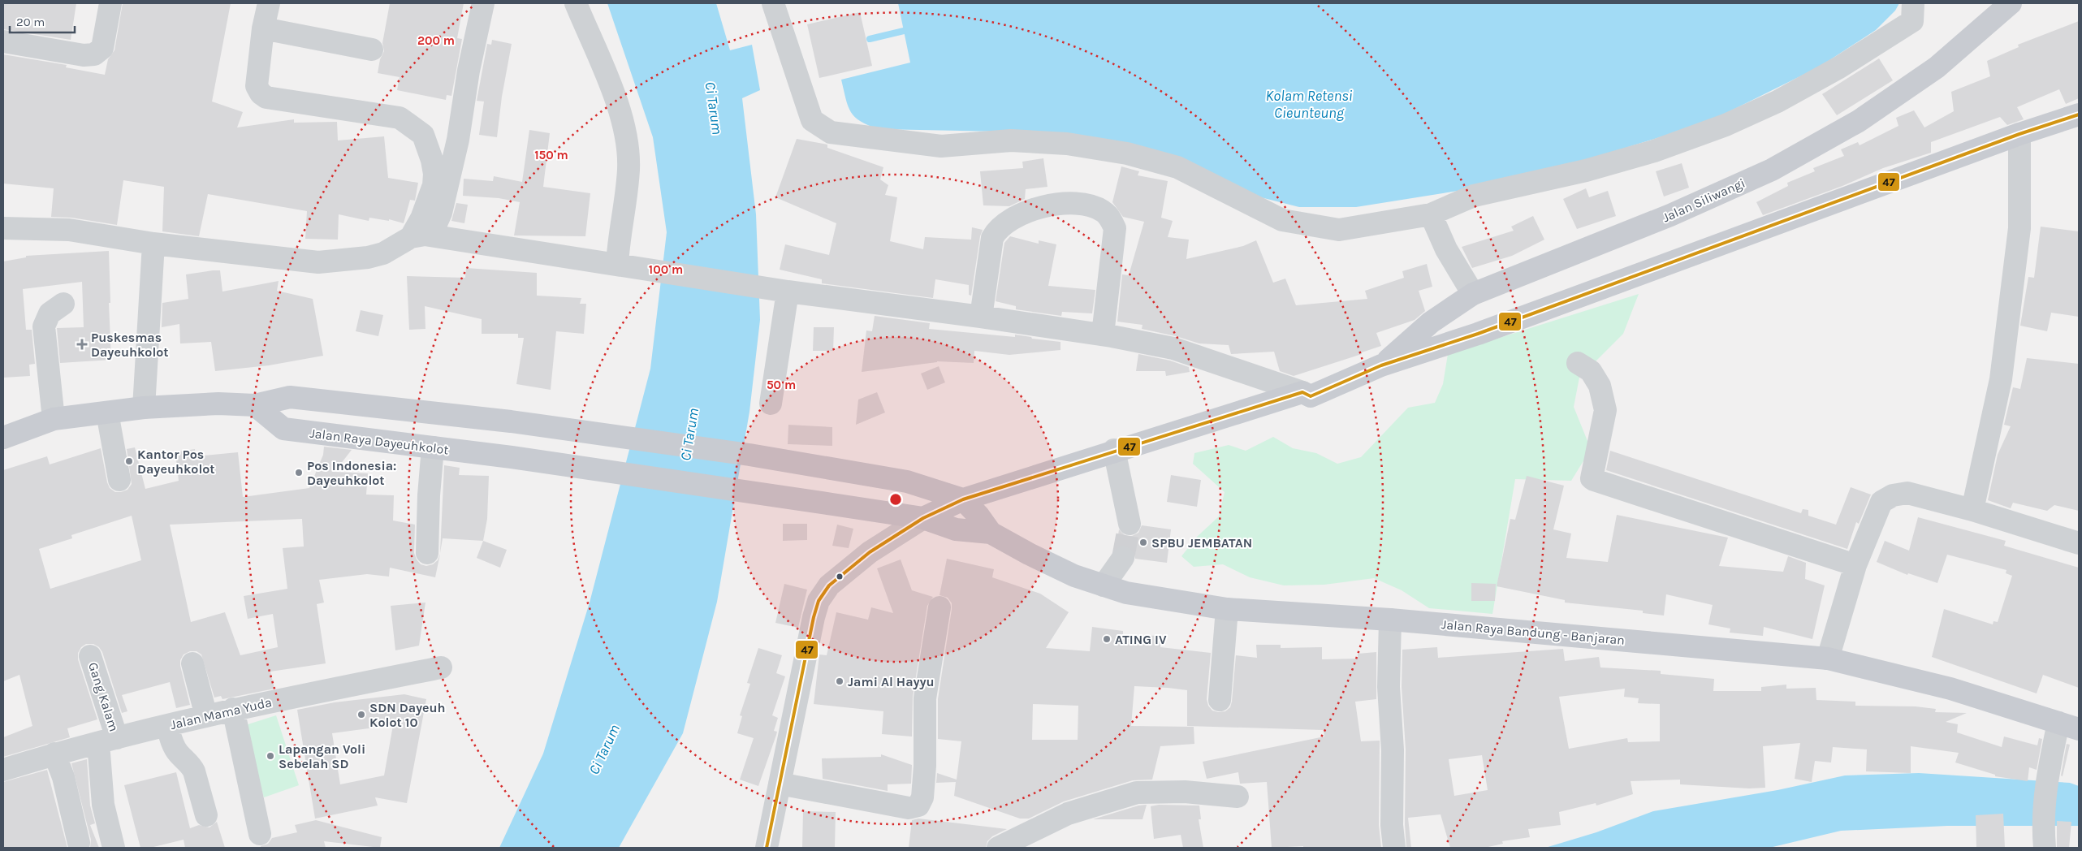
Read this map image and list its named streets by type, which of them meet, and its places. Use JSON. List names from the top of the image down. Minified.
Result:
{"streets":{"main road":["Jalan Siliwangi","Jalan Raya Dayeuhkolot","Jalan Raya Bandung - Banjaran"],"street":["Gang Kalam","Jalan Mama Yuda"]},"crossings":[["Jalan Raya Dayeuhkolot","Jalan Raya Bandung - Banjaran"],["Gang Kalam","Jalan Mama Yuda"]],"water":["Kolam Retensi Cieunteung","Ci Tarum"],"places":{"health":["Puskesmas Dayeuhkolot"],"other":["Kantor Pos Dayeuhkolot","Pos Indonesia: Dayeuhkolot","SPBU JEMBATAN","ATING IV","Jami Al Hayyu","SDN Dayeuh Kolot 10","Lapangan Voli Sebelah SD"]},"lines":["transit line 47"],"scale_bar":"20 m","rings":["200 m","150 m","100 m","50 m"]}
